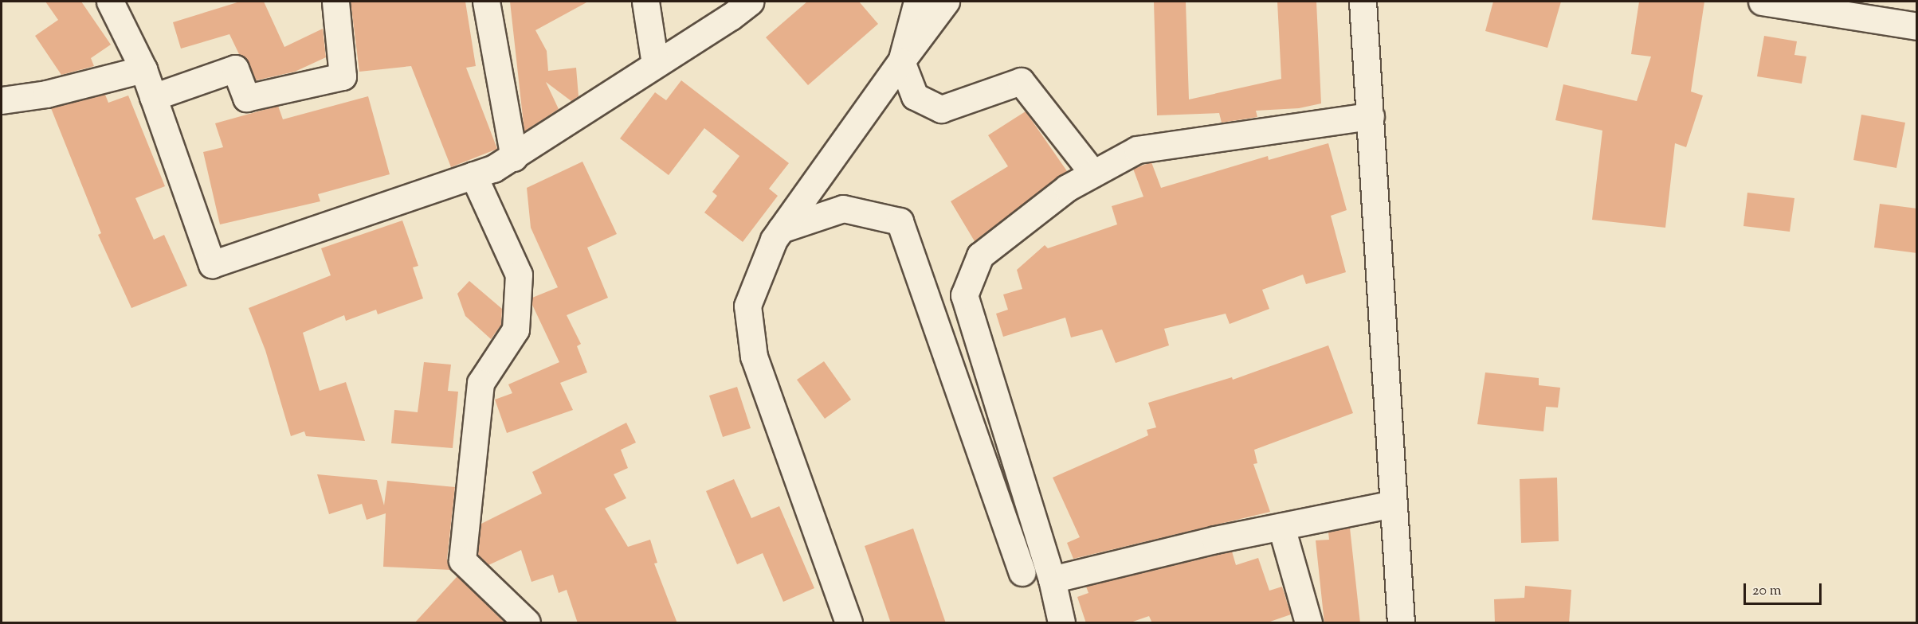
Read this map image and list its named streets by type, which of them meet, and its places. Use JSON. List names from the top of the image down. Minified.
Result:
{"scale_bar":"20 m"}
